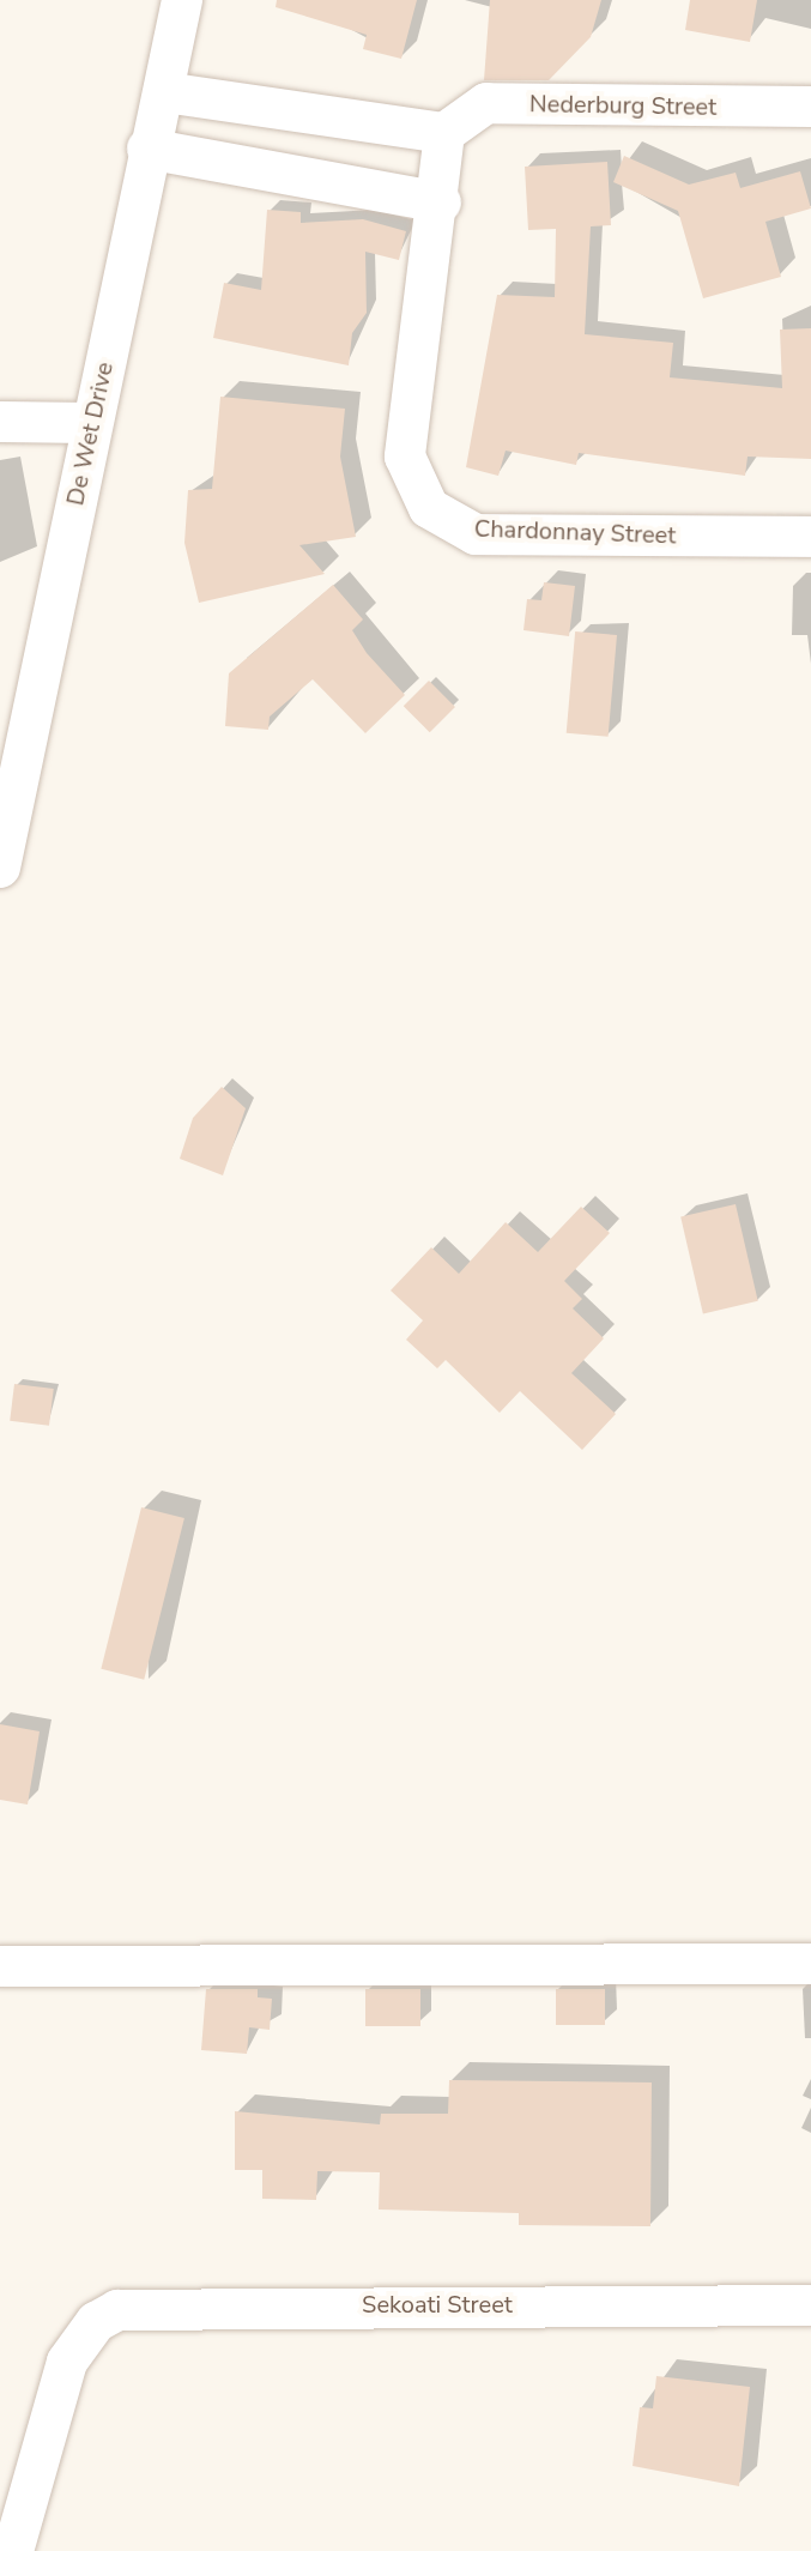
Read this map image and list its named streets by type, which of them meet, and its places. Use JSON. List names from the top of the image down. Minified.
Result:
{"streets":{"street":["Nederburg Street","De Wet Drive","Chardonnay Street","Sekoati Street"]}}
